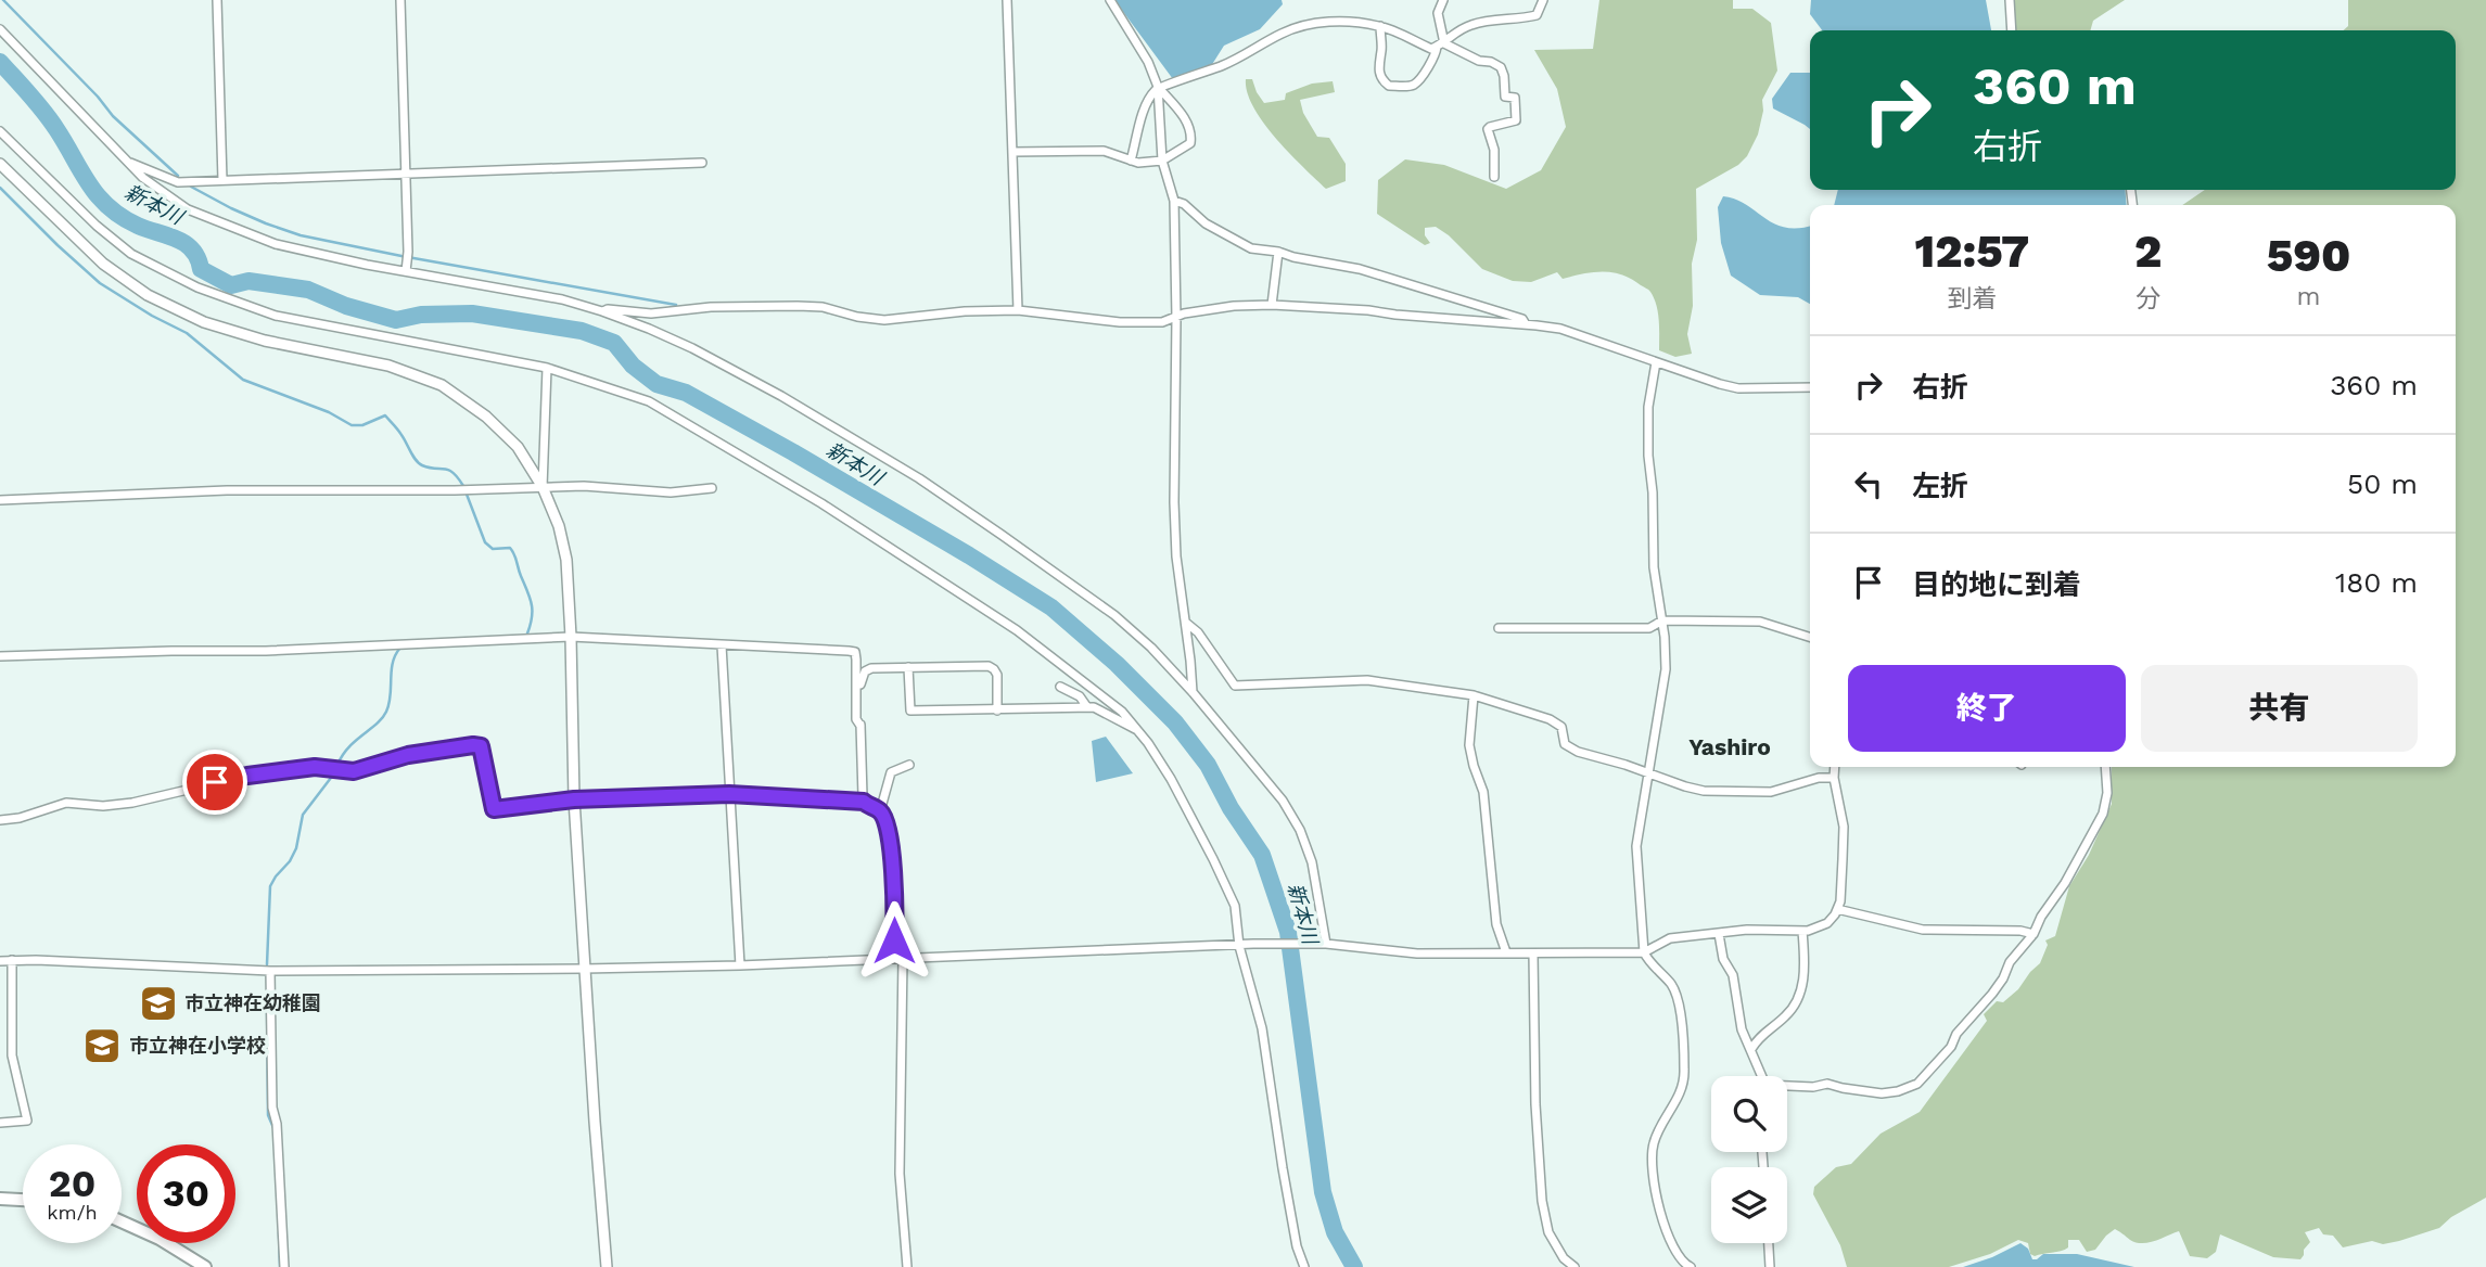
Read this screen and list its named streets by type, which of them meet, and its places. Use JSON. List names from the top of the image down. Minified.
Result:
{"districts":["Yashiro"],"water":["新本川"],"places":{"school or university":["市立神在幼稚園","市立神在小学校"]},"page":{"turn":["360 m","右折"],"eta":["12:57","到着","2","分","590","m"],"list":[{"name":"右折","value":"360 m"},{"name":"左折","value":"50 m"},{"name":"目的地に到着","value":"180 m"}],"buttons":["終了","共有"],"speed":"20 km/h","limit":"30"}}
